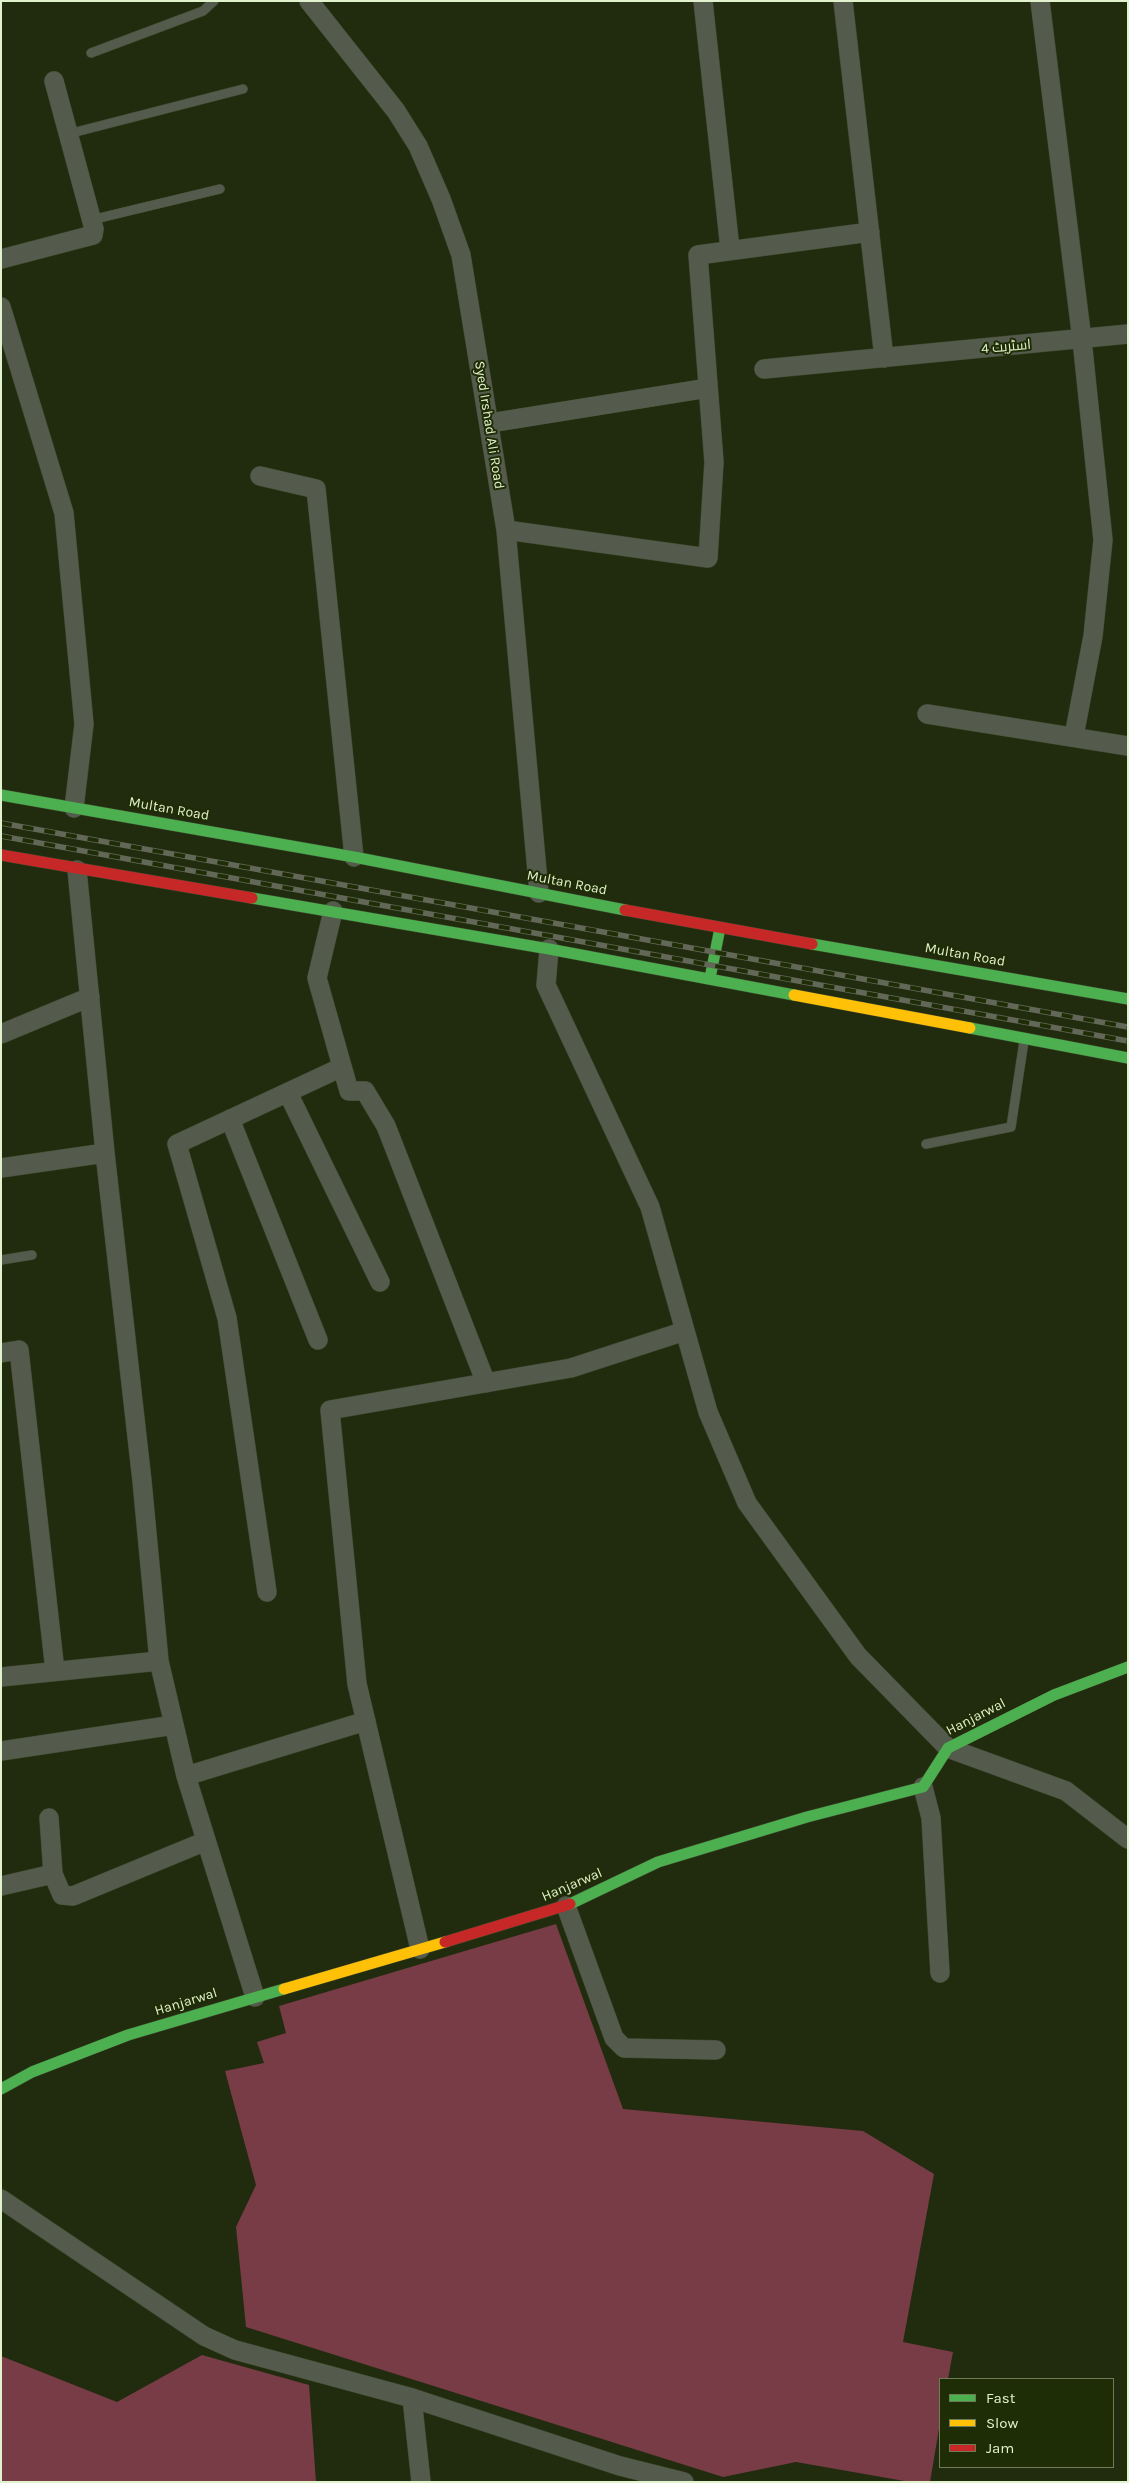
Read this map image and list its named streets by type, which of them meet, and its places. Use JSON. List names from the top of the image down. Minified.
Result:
{"streets":{"main road":["Multan Road","Hanjarwal"],"street":["اسٹریٹ 4","Syed Irshad Ali Road"]},"crossings":[["Syed Irshad Ali Road","Multan Road"]],"legend":["Fast","Slow","Jam"]}
